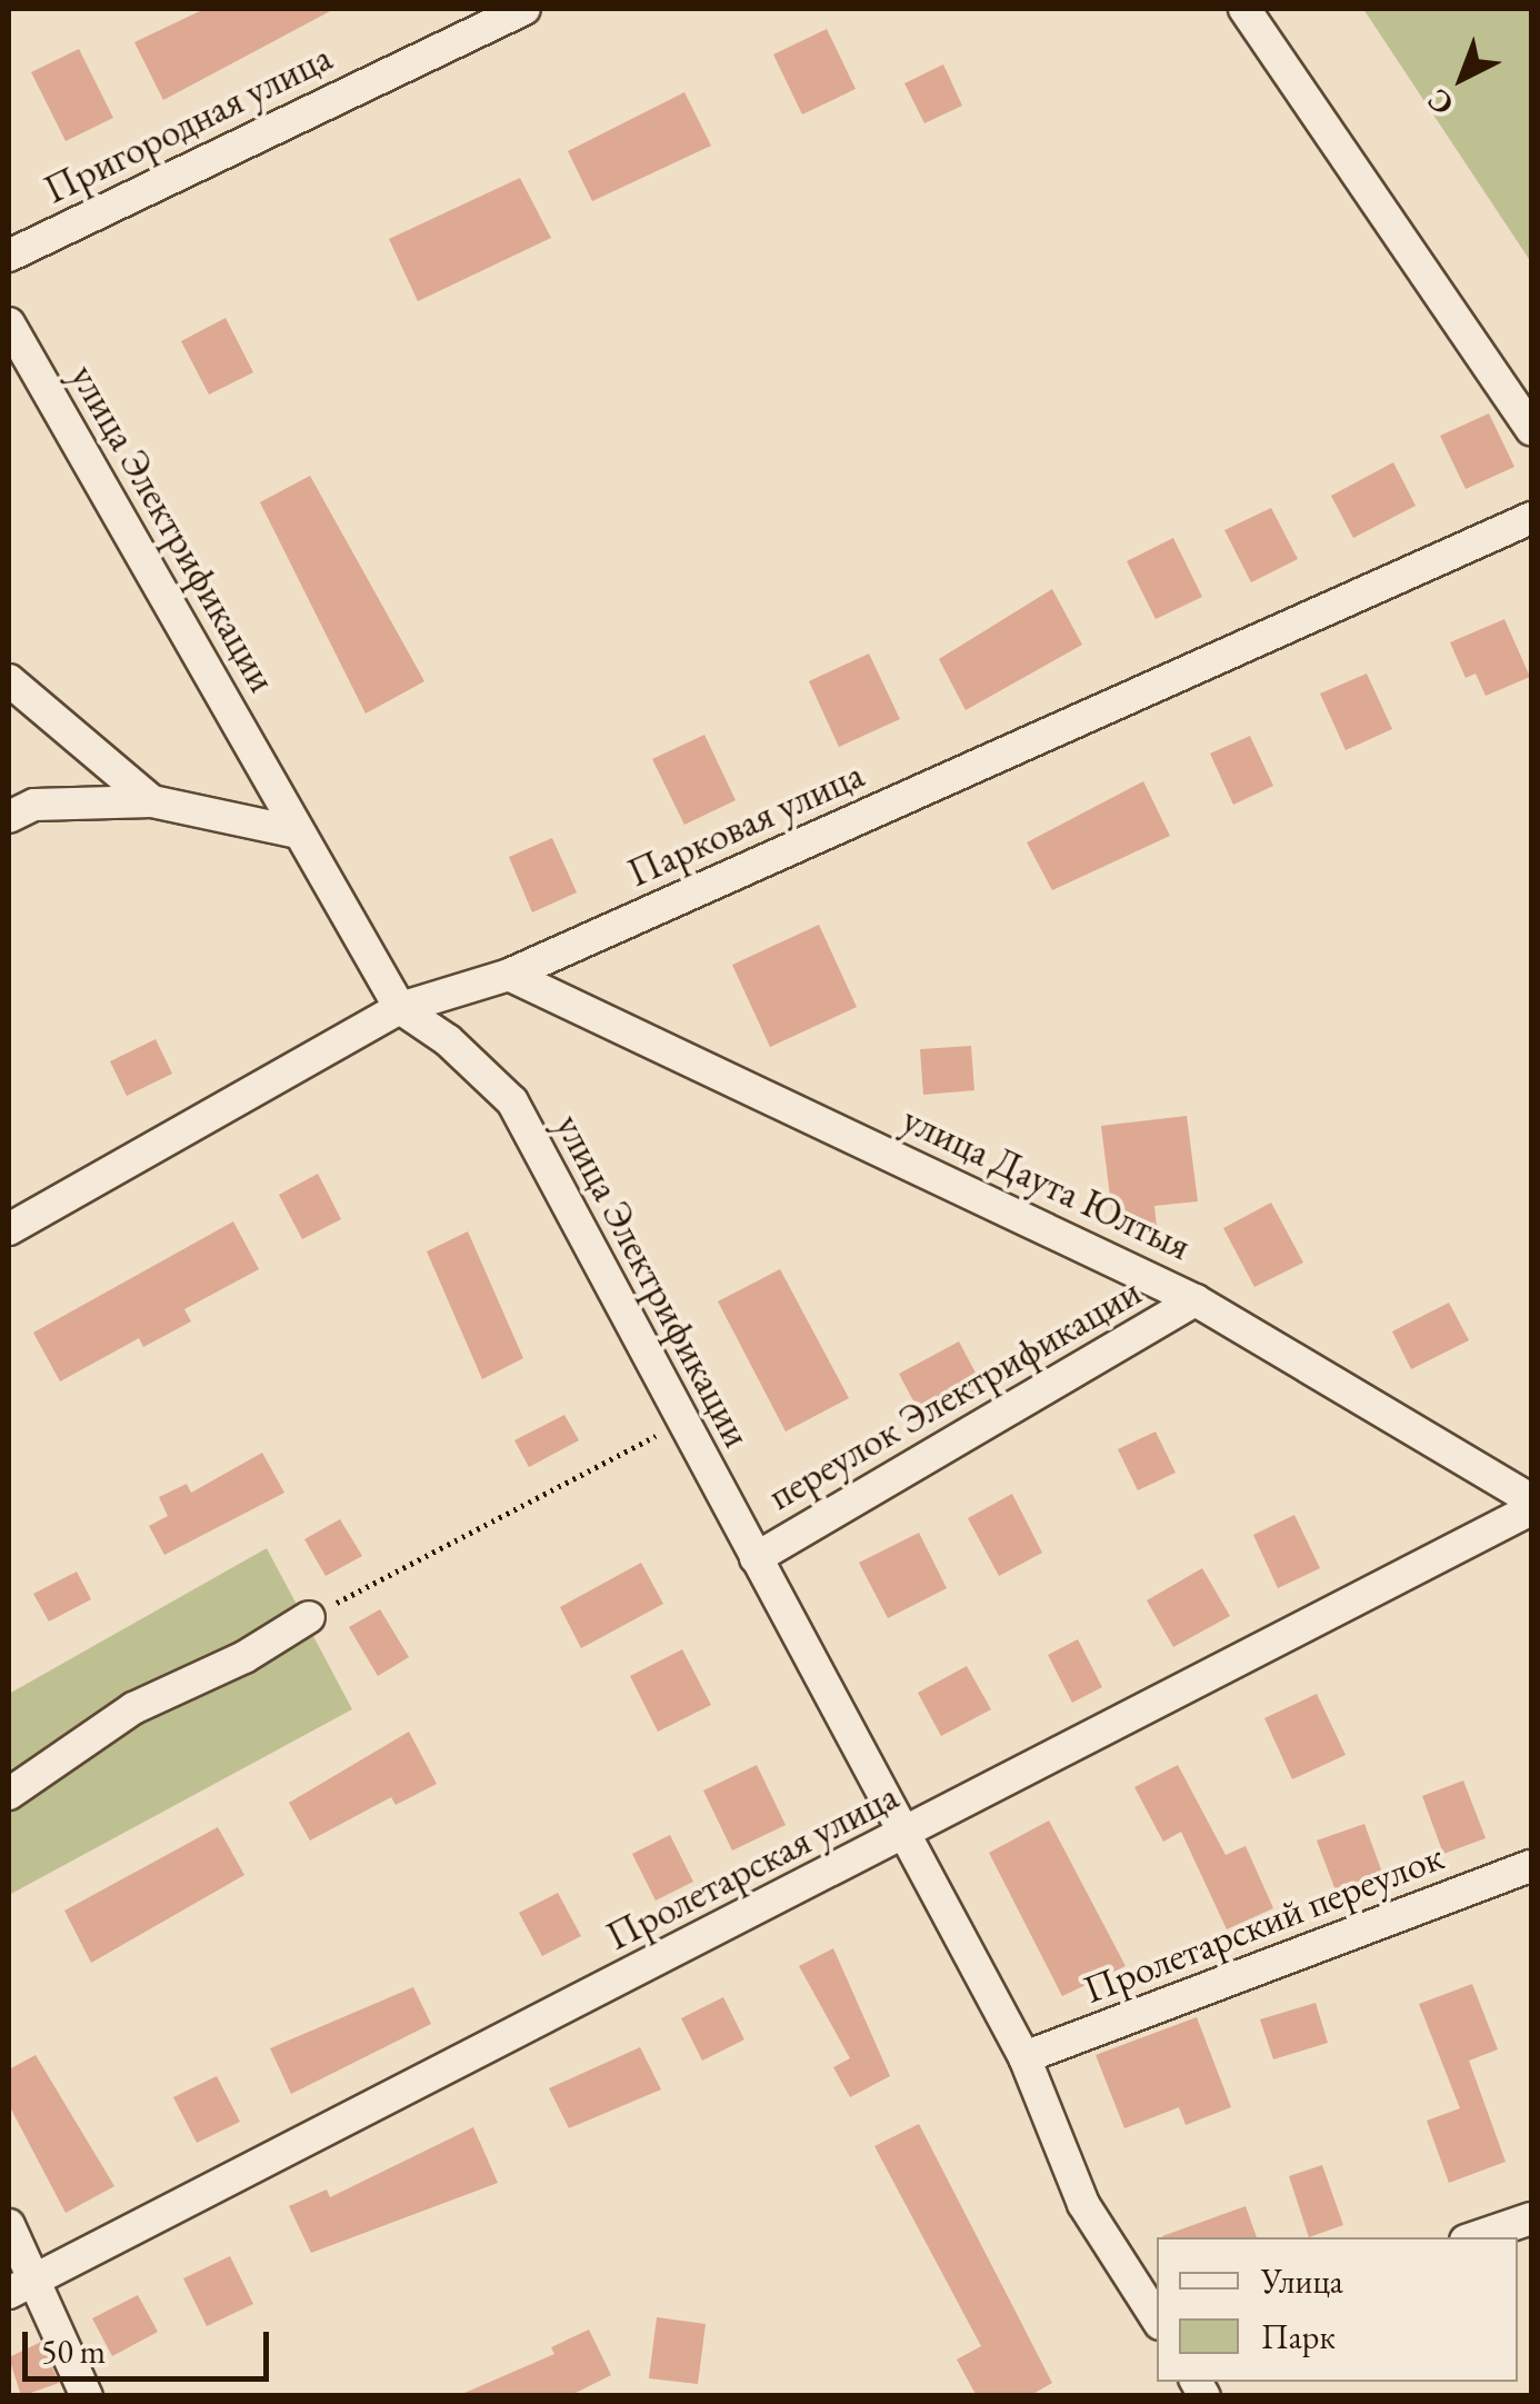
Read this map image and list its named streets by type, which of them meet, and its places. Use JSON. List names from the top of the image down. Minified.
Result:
{"streets":{"street":["Пригородная улица","улица Электрификации","Парковая улица","улица Даута Юлтыя","переулок Электрификации","Пролетарская улица","Пролетарский переулок"]},"crossings":[["улица Электрификации","Парковая улица"],["улица Электрификации","переулок Электрификации"],["улица Электрификации","Пролетарская улица"],["улица Электрификации","Пролетарский переулок"],["Парковая улица","улица Даута Юлтыя"],["улица Даута Юлтыя","переулок Электрификации"]],"legend":["Улица","Парк"],"scale_bar":"50 m","north":"bottom left"}
